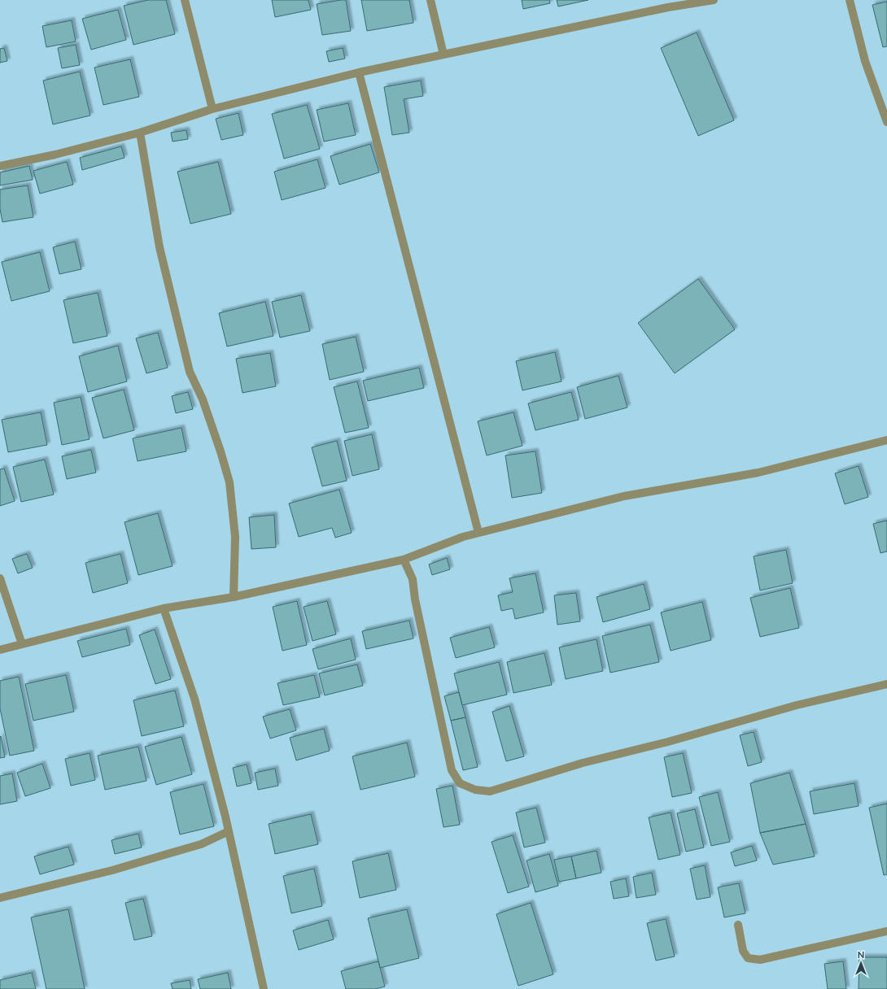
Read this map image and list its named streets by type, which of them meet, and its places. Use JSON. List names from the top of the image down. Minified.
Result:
{"north":"top"}
